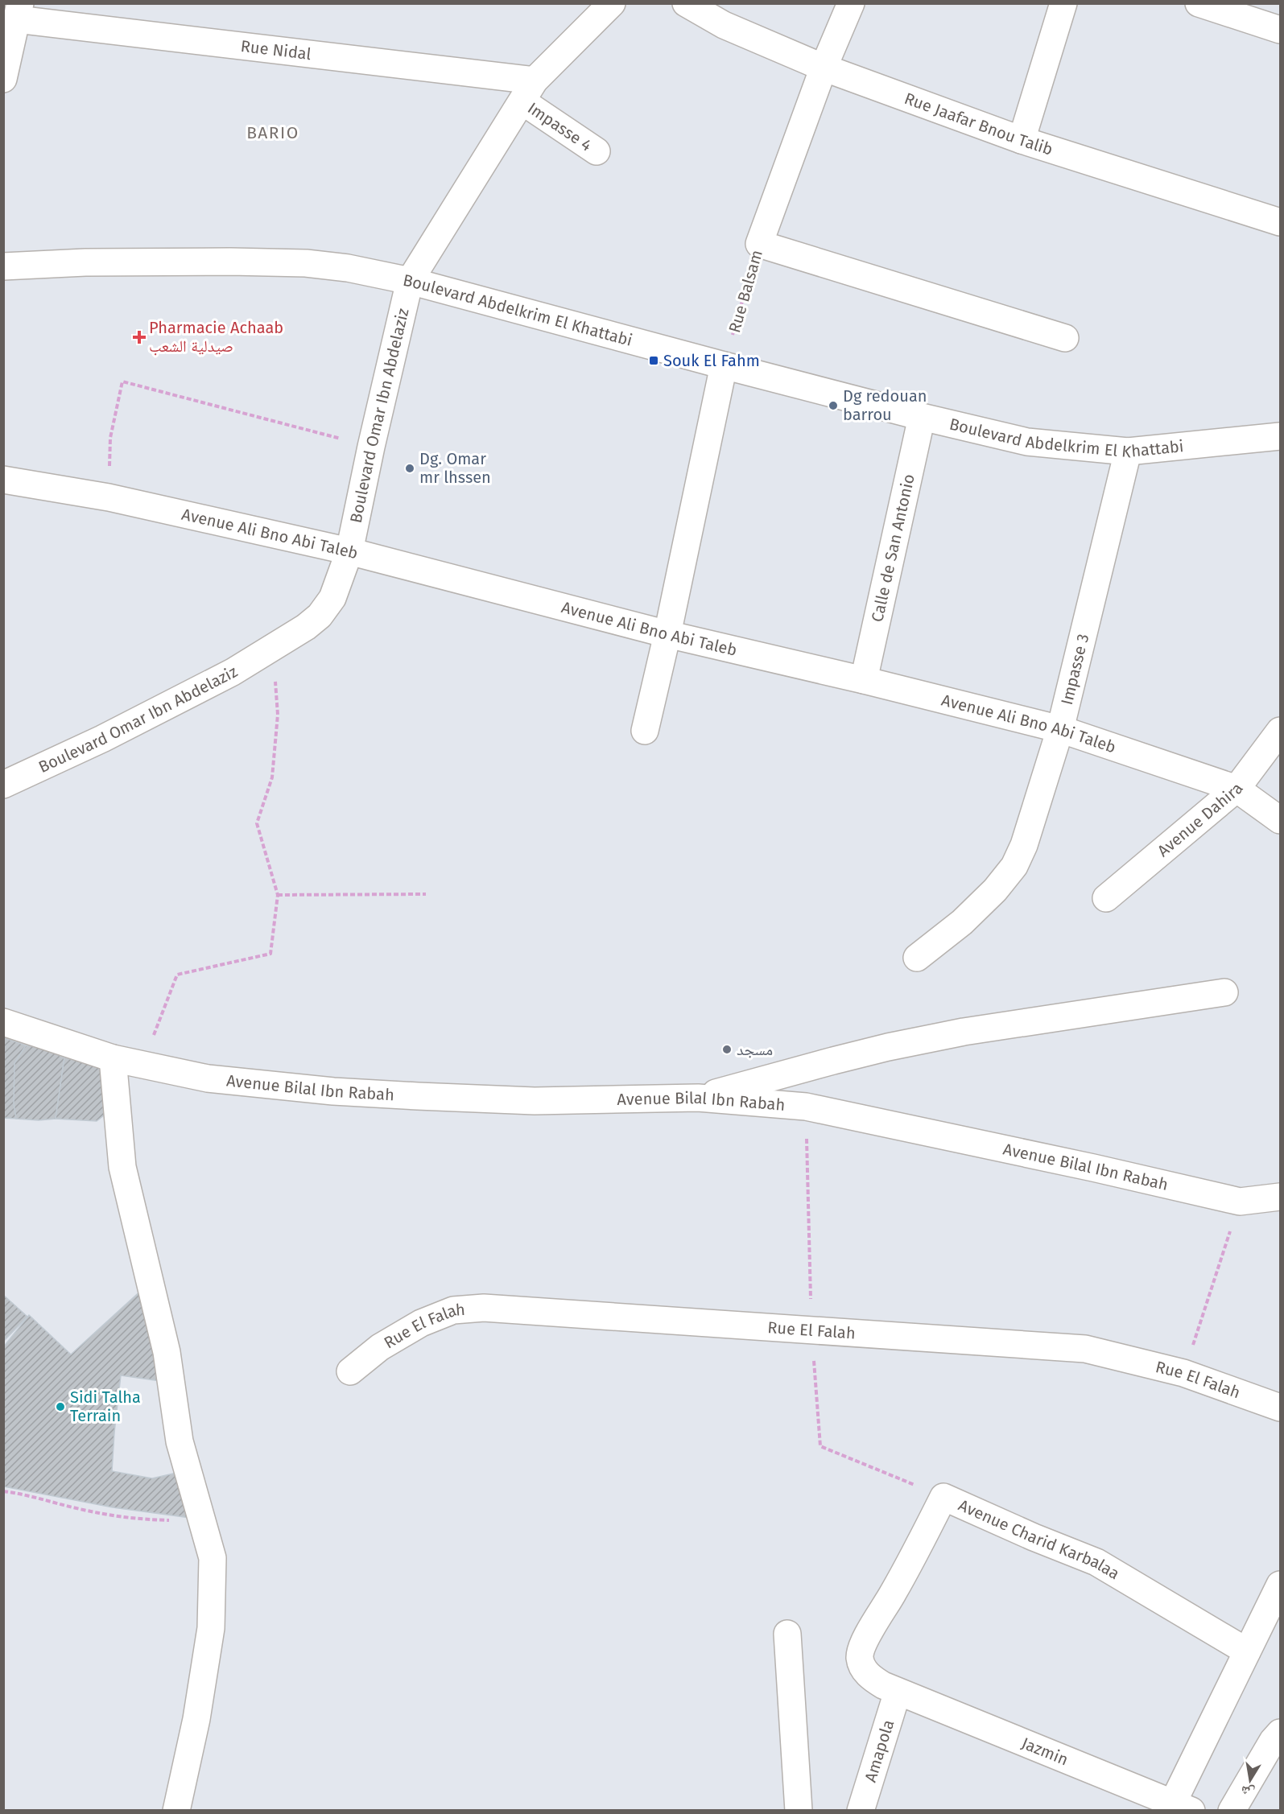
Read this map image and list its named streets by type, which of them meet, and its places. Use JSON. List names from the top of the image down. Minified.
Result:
{"streets":{"street":["Rue Nidal","Rue Jaafar Bnou Talib","Impasse 4","Rue Balsam","Boulevard Abdelkrim El Khattabi","Boulevard Omar Ibn Abdelaziz","Avenue Ali Bno Abi Taleb","Calle de San Antonio","Impasse 3","Avenue Dahira","Avenue Bilal Ibn Rabah","Rue El Falah","Avenue Charid Karbalaa","Amapola","Jazmin"]},"crossings":[["Rue Nidal","Impasse 4"],["Rue Nidal","Boulevard Omar Ibn Abdelaziz"],["Rue Jaafar Bnou Talib","Rue Balsam"],["Impasse 4","Boulevard Omar Ibn Abdelaziz"],["Rue Balsam","Boulevard Abdelkrim El Khattabi"],["Boulevard Abdelkrim El Khattabi","Boulevard Omar Ibn Abdelaziz"],["Boulevard Abdelkrim El Khattabi","Calle de San Antonio"],["Boulevard Abdelkrim El Khattabi","Impasse 3"],["Boulevard Omar Ibn Abdelaziz","Avenue Ali Bno Abi Taleb"],["Avenue Ali Bno Abi Taleb","Calle de San Antonio"],["Avenue Ali Bno Abi Taleb","Impasse 3"],["Avenue Ali Bno Abi Taleb","Avenue Dahira"],["Rue El Falah","Avenue Charid Karbalaa"],["Avenue Charid Karbalaa","Jazmin"],["Amapola","Jazmin"]],"districts":["BARIO"],"places":{"health":["Pharmacie Achaab صيدلية الشعب"],"transit":["Souk El Fahm"],"other":["Dg redouan barrou","Dg. Omar mr lhssen","مسجد","Sidi Talha Terrain"]},"north":"bottom"}
